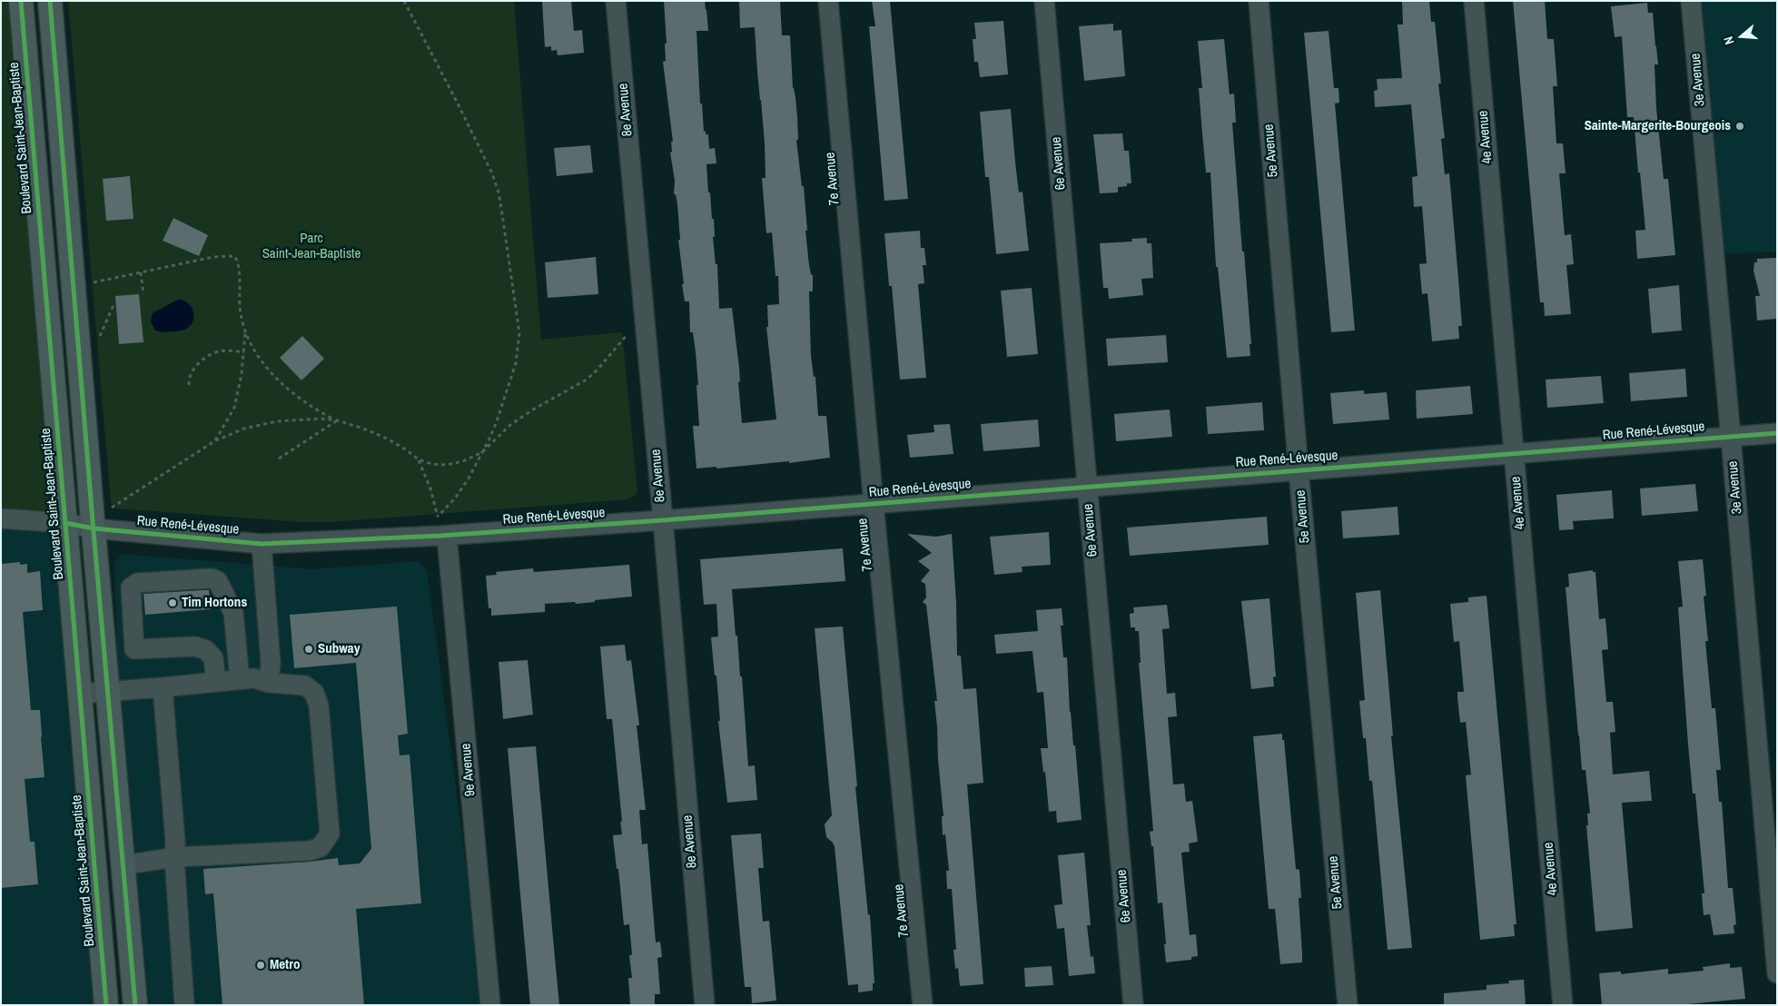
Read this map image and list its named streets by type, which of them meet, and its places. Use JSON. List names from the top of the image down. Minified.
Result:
{"streets":{"main road":["Boulevard Saint-Jean-Baptiste"],"street":["3e Avenue","8e Avenue","4e Avenue","5e Avenue","6e Avenue","7e Avenue","Rue René-Lévesque","9e Avenue"]},"crossings":[["3e Avenue","Rue René-Lévesque"],["8e Avenue","Rue René-Lévesque"],["4e Avenue","Rue René-Lévesque"],["Boulevard Saint-Jean-Baptiste","Rue René-Lévesque"],["5e Avenue","Rue René-Lévesque"],["6e Avenue","Rue René-Lévesque"],["7e Avenue","Rue René-Lévesque"],["Rue René-Lévesque","9e Avenue"]],"parks":["Parc Saint-Jean-Baptiste"],"places":["Sainte-Margerite-Bourgeois","Tim Hortons","Subway","Metro"],"north":"left"}
